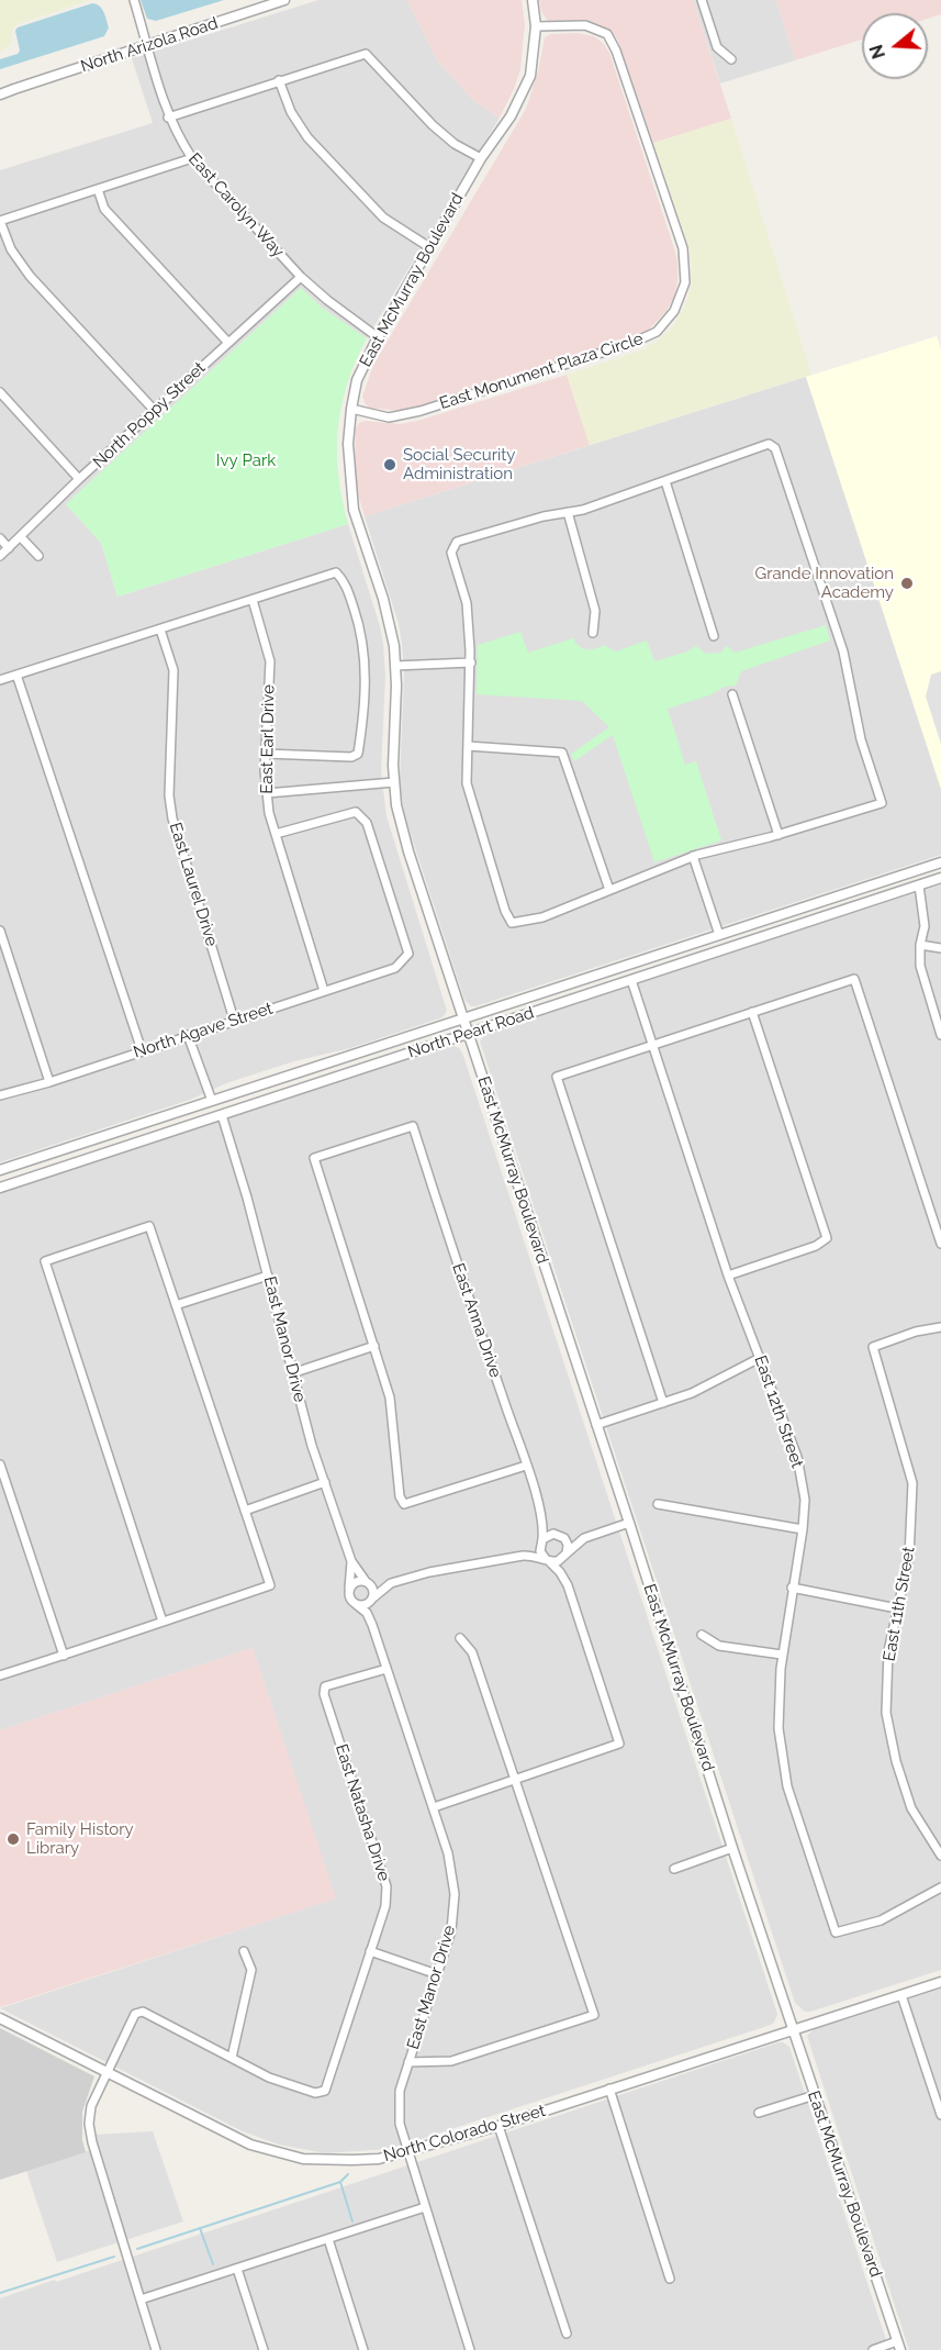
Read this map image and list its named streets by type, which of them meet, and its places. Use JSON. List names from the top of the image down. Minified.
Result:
{"streets":{"street":["North Arizola Road","East Carolyn Way","East McMurray Boulevard","East Monument Plaza Circle","North Poppy Street","East Earl Drive","East Laurel Drive","North Agave Street","North Peart Road","East Anna Drive","East Manor Drive","East 12th Street","East 11th Street","East Natasha Drive","North Colorado Street"]},"crossings":[["North Arizola Road","East Carolyn Way"],["East Carolyn Way","East McMurray Boulevard"],["East Carolyn Way","North Poppy Street"],["East McMurray Boulevard","East Monument Plaza Circle"],["East McMurray Boulevard","North Peart Road"],["East McMurray Boulevard","North Colorado Street"],["East Earl Drive","North Agave Street"],["East Laurel Drive","North Agave Street"],["North Peart Road","East Manor Drive"],["North Peart Road","East 12th Street"],["East Manor Drive","East Natasha Drive"],["East Manor Drive","North Colorado Street"]],"parks":["Ivy Park"],"places":["Social Security Administration","Grande Innovation Academy","Family History Library"],"north":"left"}
